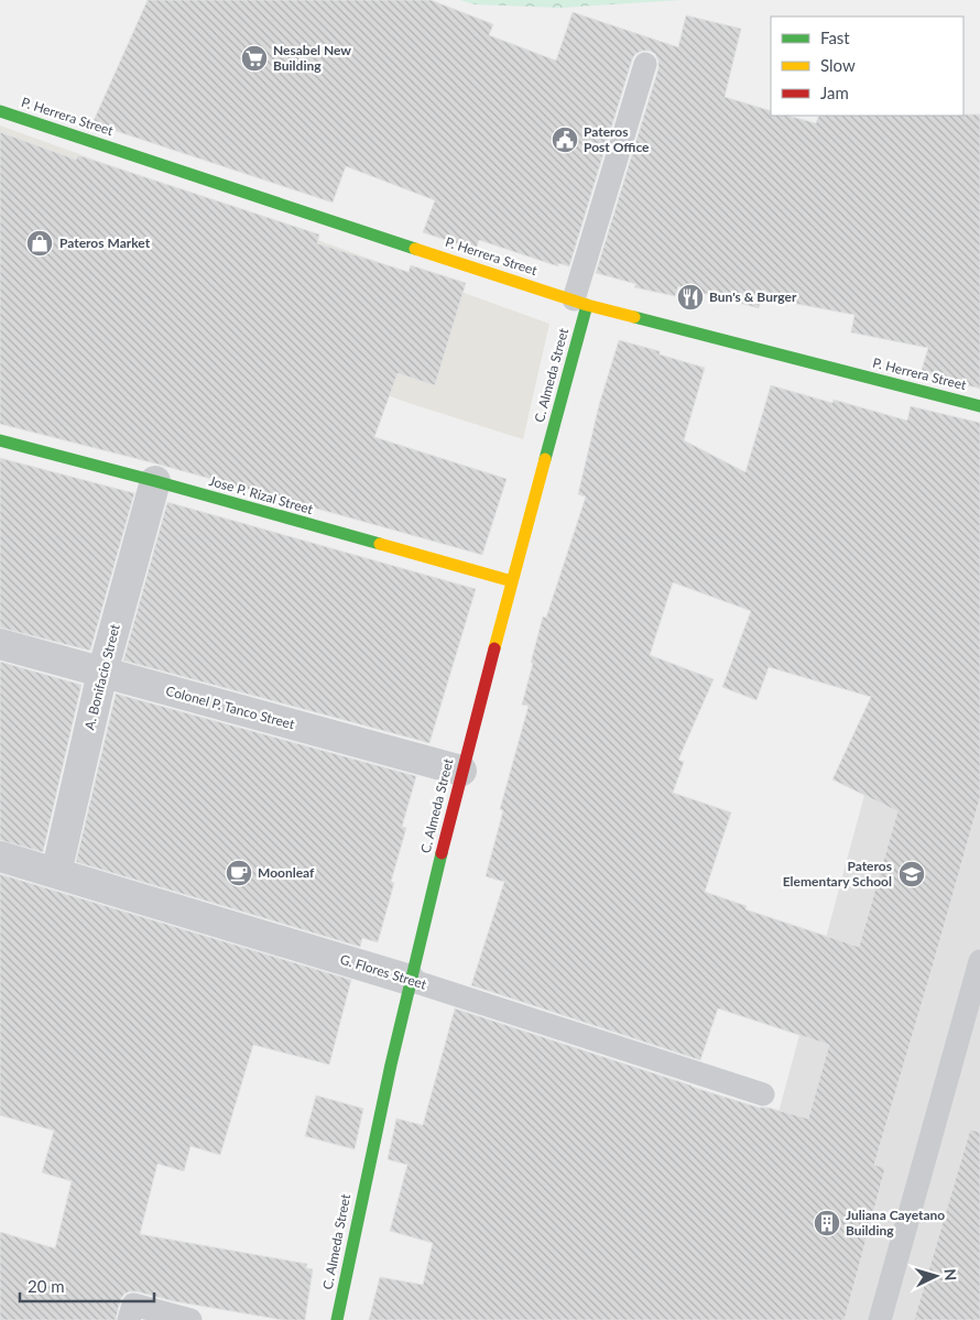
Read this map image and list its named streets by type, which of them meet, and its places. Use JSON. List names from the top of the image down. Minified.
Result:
{"streets":{"main road":["P. Herrera Street","C. Almeda Street","Jose P. Rizal Street"],"street":["A. Bonifacio Street","Colonel P. Tanco Street","G. Flores Street"]},"crossings":[["P. Herrera Street","C. Almeda Street"],["C. Almeda Street","Jose P. Rizal Street"],["C. Almeda Street","Colonel P. Tanco Street"],["C. Almeda Street","G. Flores Street"],["Jose P. Rizal Street","A. Bonifacio Street"],["A. Bonifacio Street","Colonel P. Tanco Street"],["A. Bonifacio Street","G. Flores Street"]],"places":{"supermarket":["Nesabel New Building"],"public building":["Pateros Post Office"],"shop":["Pateros Market"],"restaurant":["Bun's & Burger"],"cafe":["Moonleaf"],"school or university":["Pateros Elementary School"],"building":["Juliana Cayetano Building"]},"legend":["Fast","Slow","Jam"],"scale_bar":"20 m","north":"right"}
